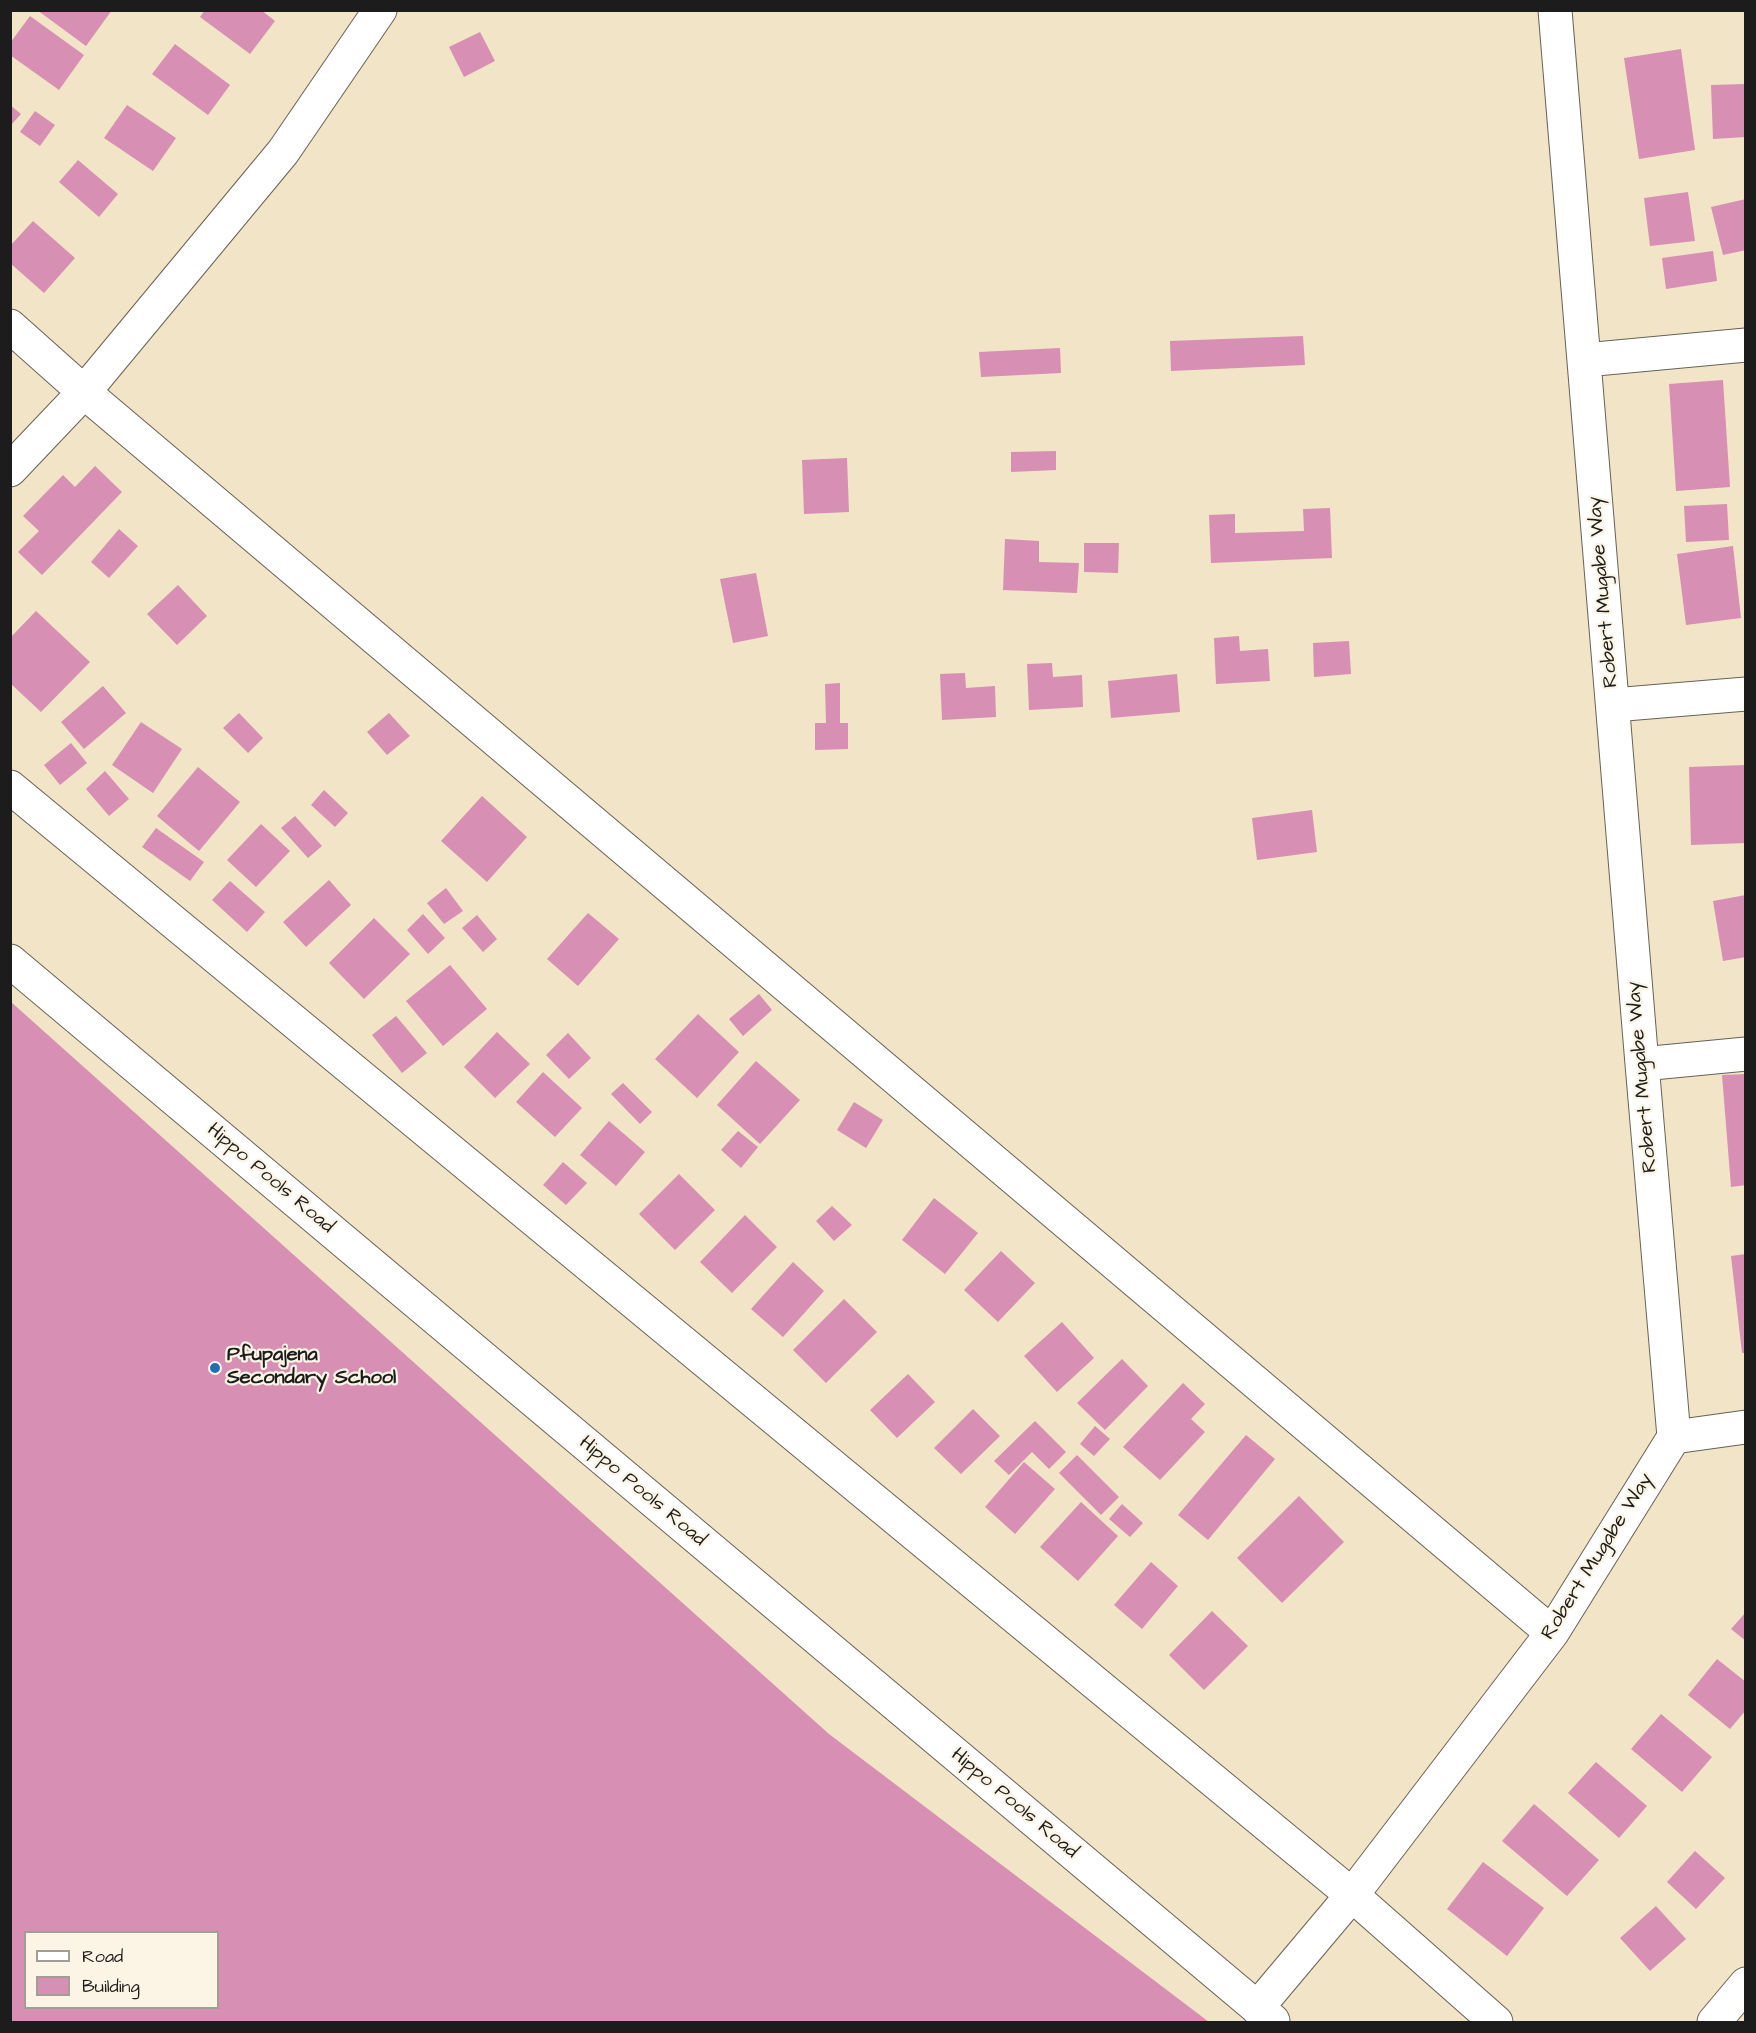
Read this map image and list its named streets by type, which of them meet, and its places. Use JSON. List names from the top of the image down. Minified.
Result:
{"streets":{"street":["Robert Mugabe Way","Hippo Pools Road"]},"crossings":[["Robert Mugabe Way","Hippo Pools Road"]],"places":["Pfupajena Secondary School"],"legend":["Road","Building"]}
